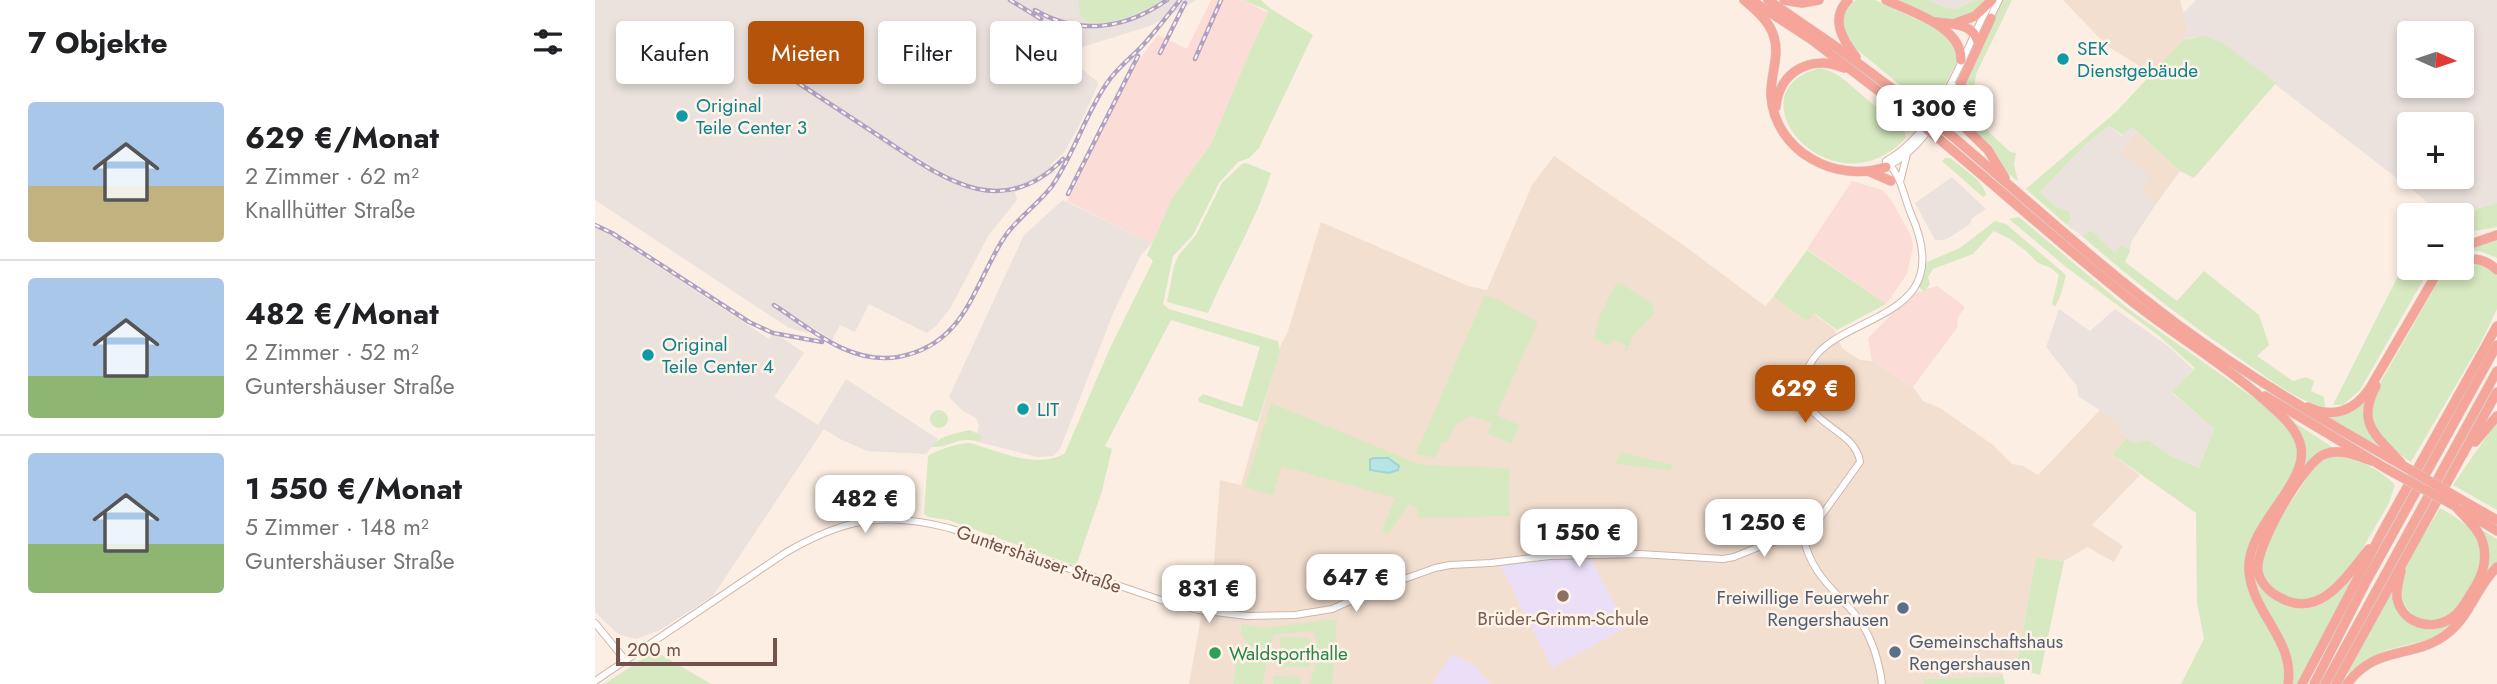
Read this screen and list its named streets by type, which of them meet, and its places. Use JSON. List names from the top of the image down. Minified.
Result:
{"streets":{"street":["Guntershäuser Straße"]},"places":["SEK Dienstgebäude","Original Teile Center 3","Original Teile Center 4","LIT","Brüder-Grimm-Schule","Freiwillige Feuerwehr Rengershausen","Gemeinschaftshaus Rengershausen","Waldsporthalle"],"scale_bar":"200 m","north":"right","page":{"heading":"7 Objekte","map_buttons":["+","−"],"chip":["Kaufen","Mieten","Filter","Neu"],"list":[{"name":"629 €/Monat","note":"2 Zimmer · 62 m² · Knallhütter Straße"},{"name":"482 €/Monat","note":"2 Zimmer · 52 m² · Guntershäuser Straße"},{"name":"1 550 €/Monat","note":"5 Zimmer · 148 m² · Guntershäuser Straße"}],"price":["1 300 €","629 €","482 €","1 250 €","1 550 €","647 €","831 €"],"scale":"200 m"}}
